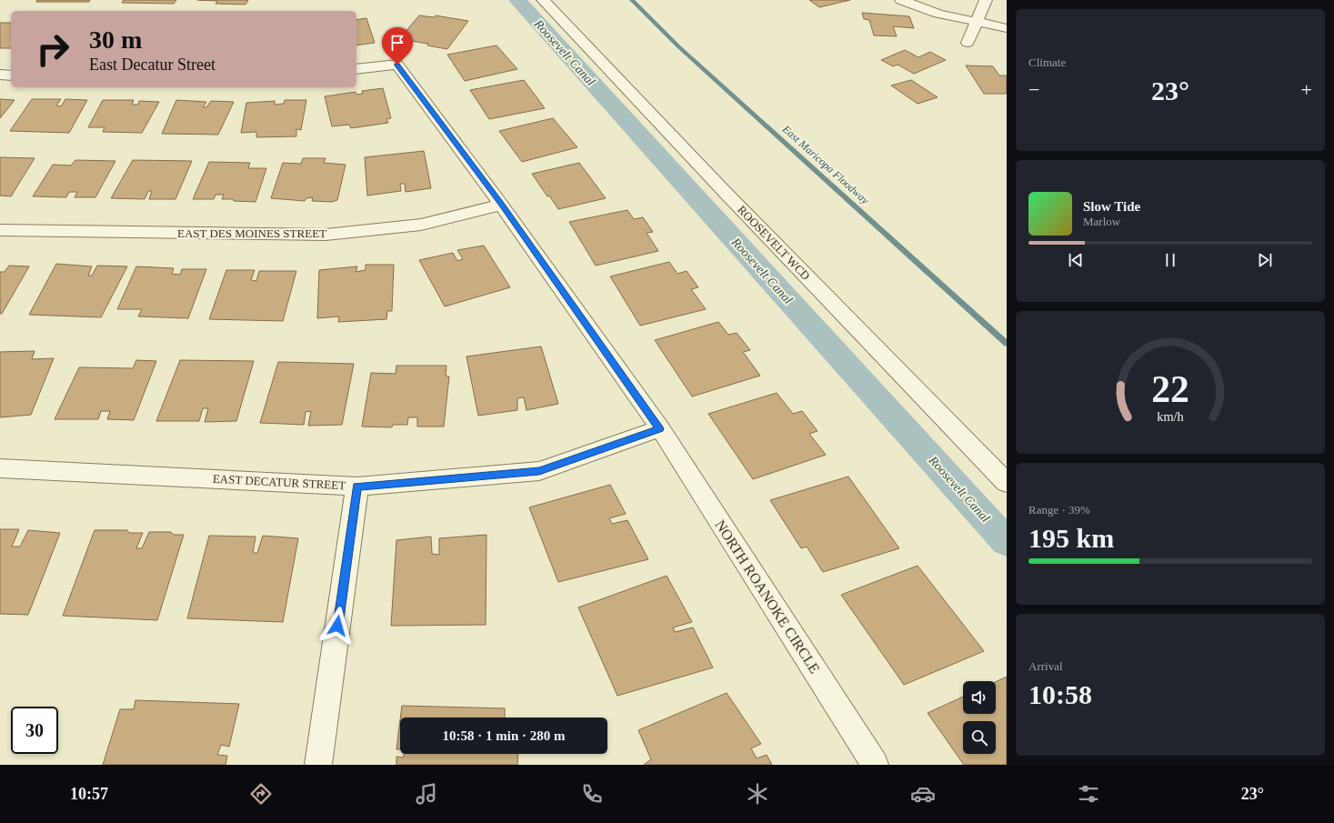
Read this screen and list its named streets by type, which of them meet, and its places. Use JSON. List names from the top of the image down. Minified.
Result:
{"streets":{"street":["EAST DES MOINES STREET","ROOSEVELT WCD","EAST DECATUR STREET","NORTH ROANOKE CIRCLE"]},"crossings":[["EAST DES MOINES STREET","NORTH ROANOKE CIRCLE"],["EAST DECATUR STREET","NORTH ROANOKE CIRCLE"]],"water":["Roosevelt Canal","East Maricopa Floodway"],"page":{"tile":["Climate",["Range · 39%","195 km"],["Arrival","10:58"]],"turn":["30 m","East Decatur Street"],"heat":["−","23°","+"],"song":["Slow Tide","Marlow"],"limit":"30","trip":"10:58 · 1 min · 280 m","tabs":["10:57","23°"],"gauge":["22","km/h"]}}
